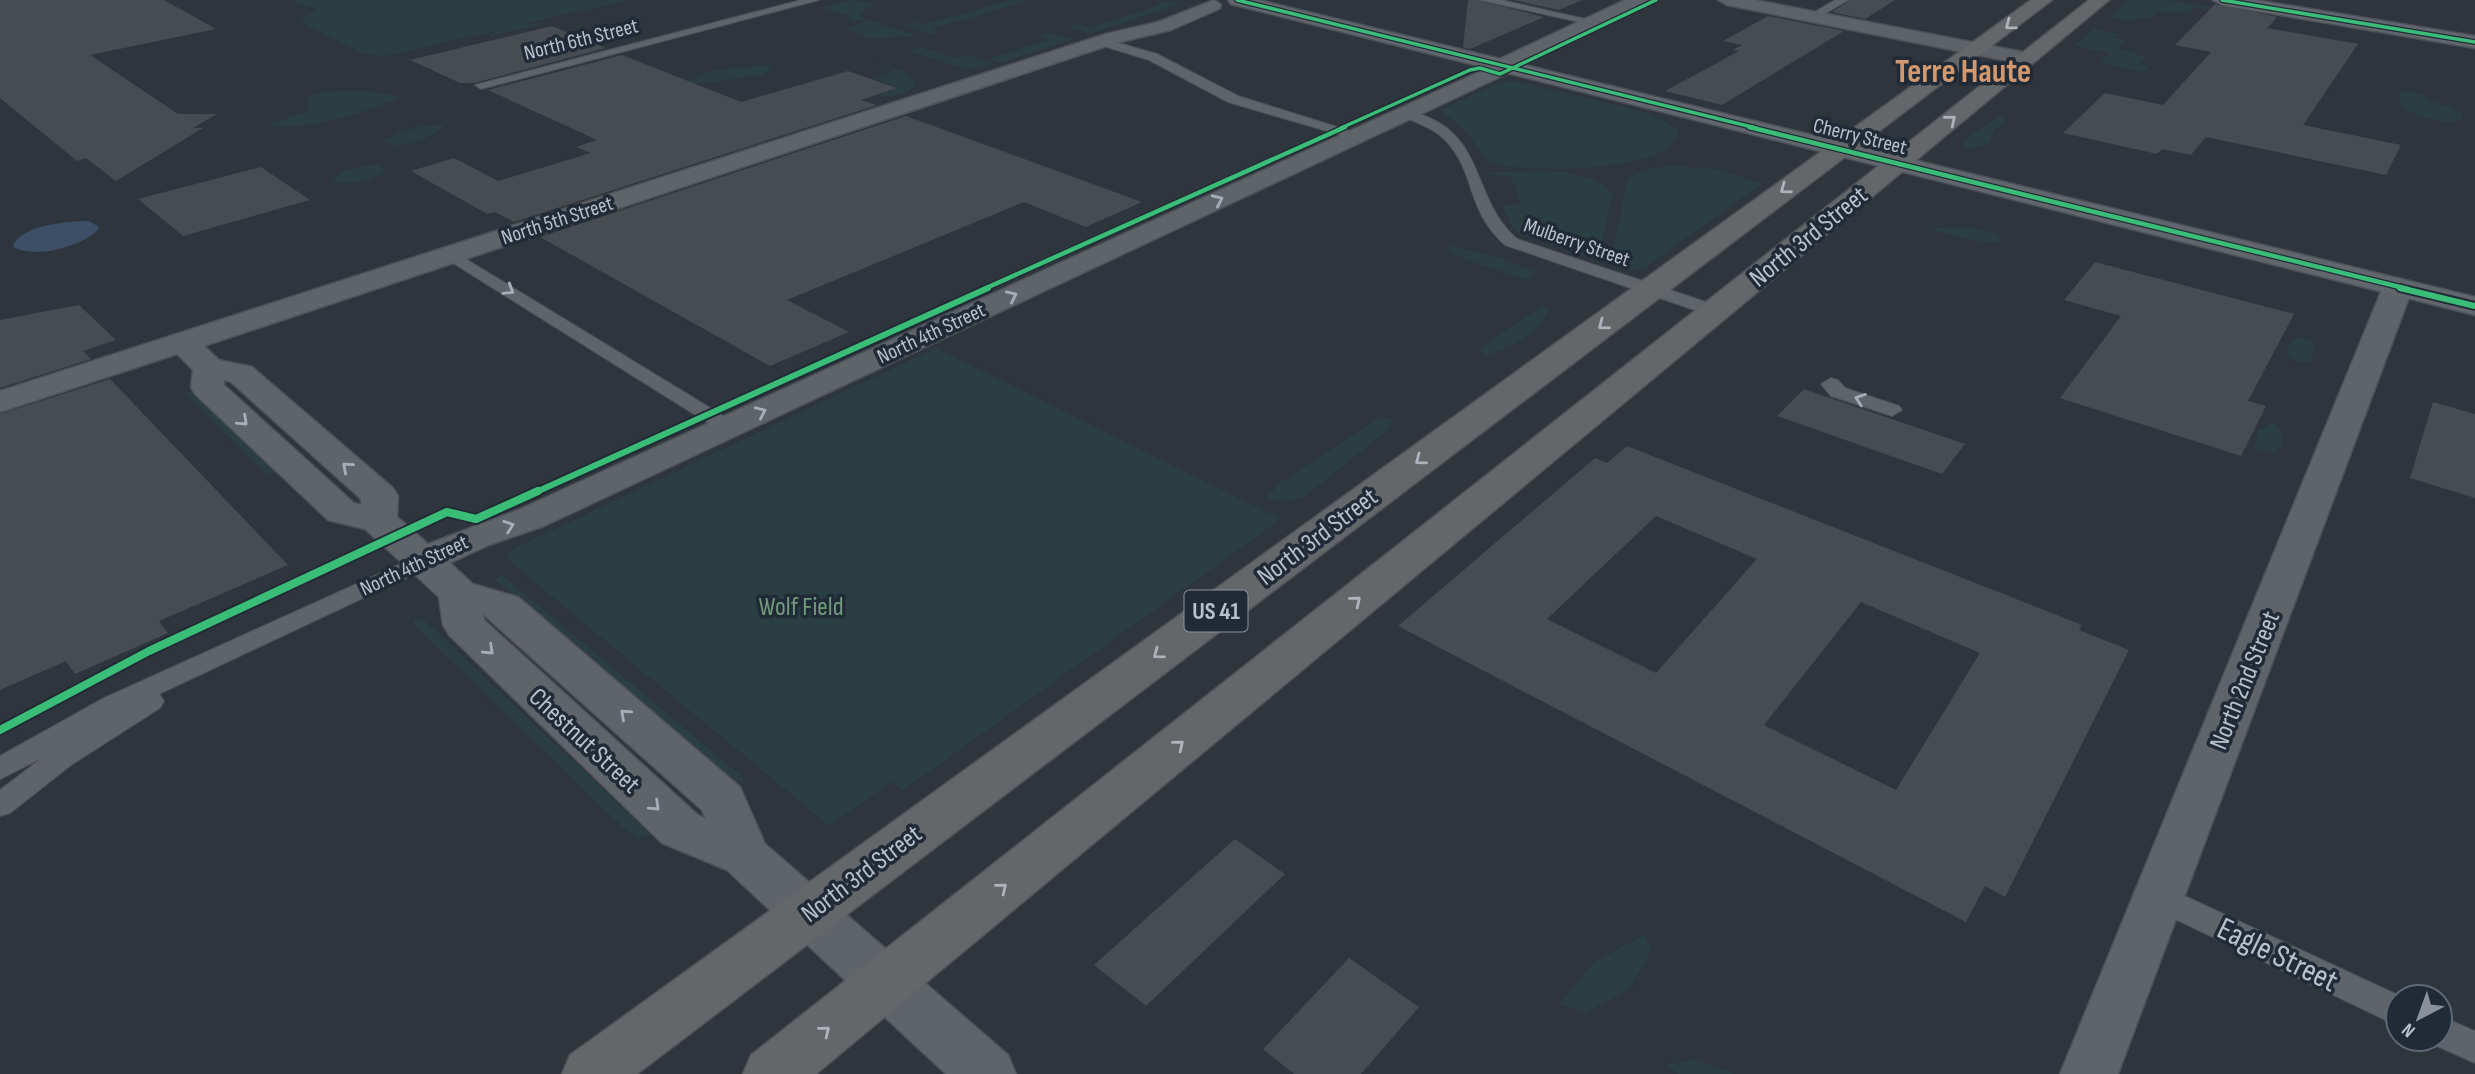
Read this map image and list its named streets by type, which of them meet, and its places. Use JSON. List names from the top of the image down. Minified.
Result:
{"streets":{"highway":["North 3rd Street","US 41"],"main road":["Cherry Street"],"street":["North 5th Street","North 4th Street","North 2nd Street","Chestnut Street"],"lane":["North 6th Street","Mulberry Street","Eagle Street"]},"crossings":[["Cherry Street","North 3rd Street"],["Cherry Street","North 4th Street"],["Cherry Street","North 2nd Street"],["North 5th Street","Chestnut Street"],["North 3rd Street","Mulberry Street"],["North 3rd Street","US 41"],["North 3rd Street","Chestnut Street"],["Mulberry Street","North 4th Street"],["North 4th Street","Chestnut Street"],["North 2nd Street","Eagle Street"]],"one_way":["North 4th Street"],"districts":["Terre Haute"],"parks":["Wolf Field"],"north":"bottom left"}
